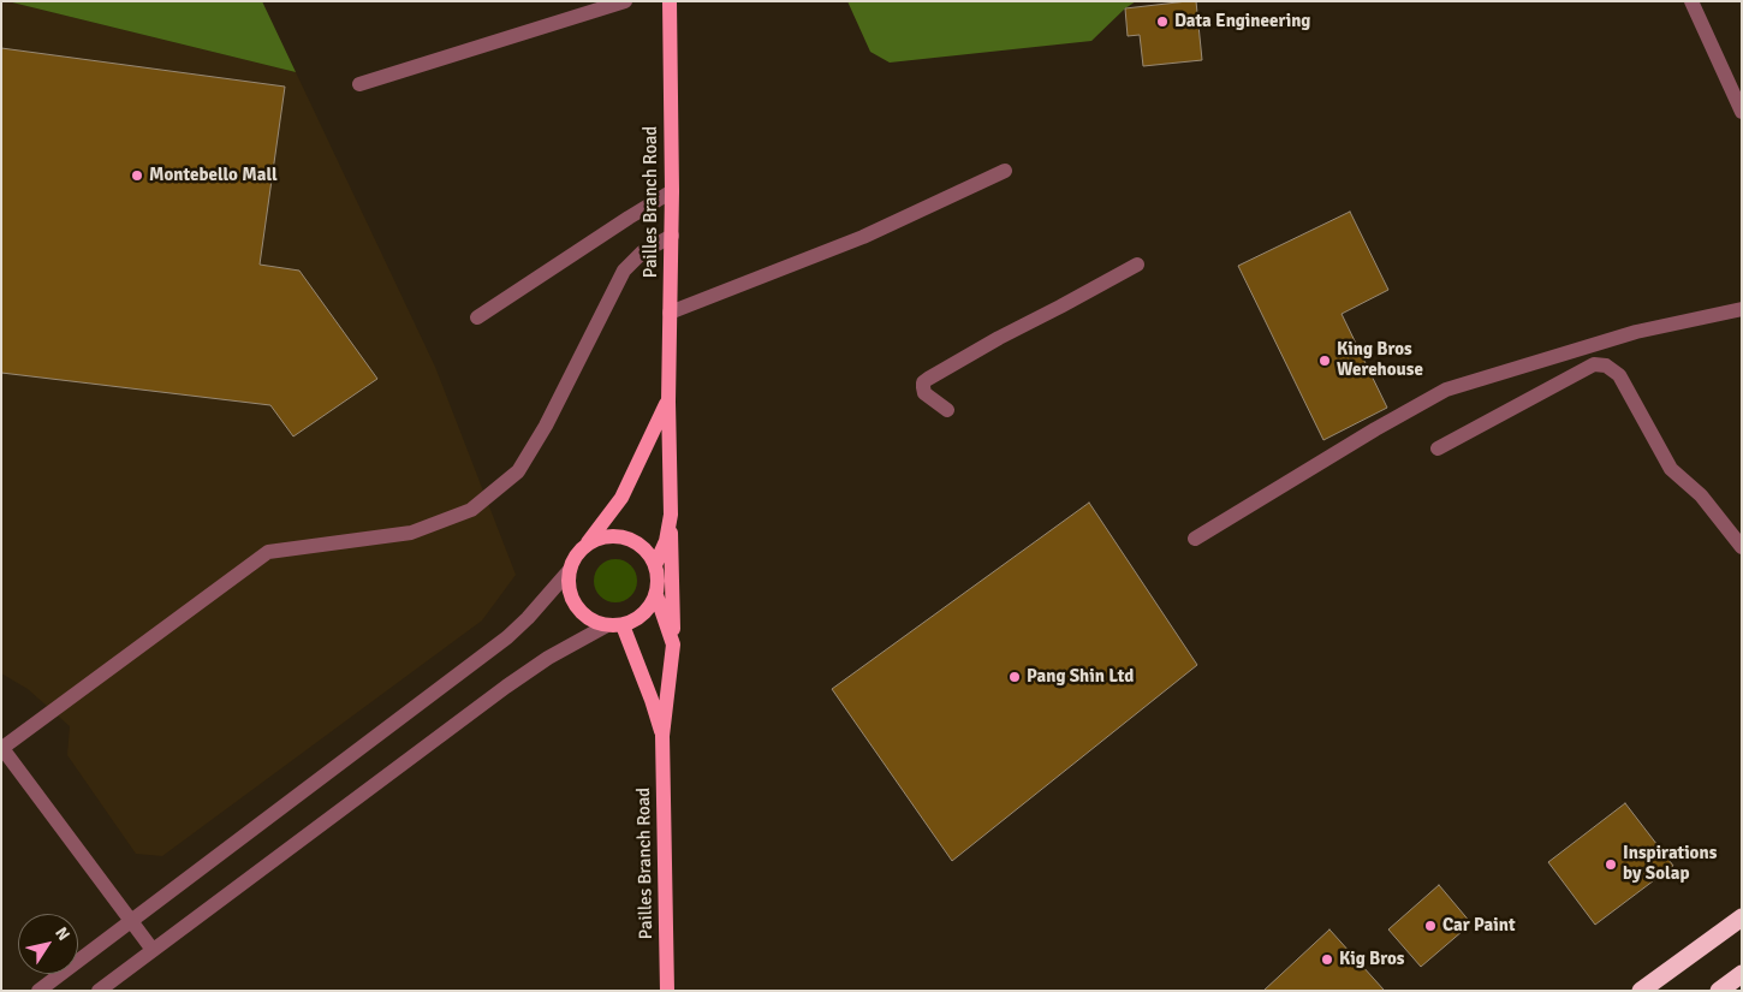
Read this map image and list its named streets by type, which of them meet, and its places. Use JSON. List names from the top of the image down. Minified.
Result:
{"streets":{"main road":["Pailles Branch Road"]},"places":["Data Engineering","Montebello Mall","King Bros Werehouse","Pang Shin Ltd","Inspirations by Solap","Car Paint","Kig Bros"],"north":"top right"}
